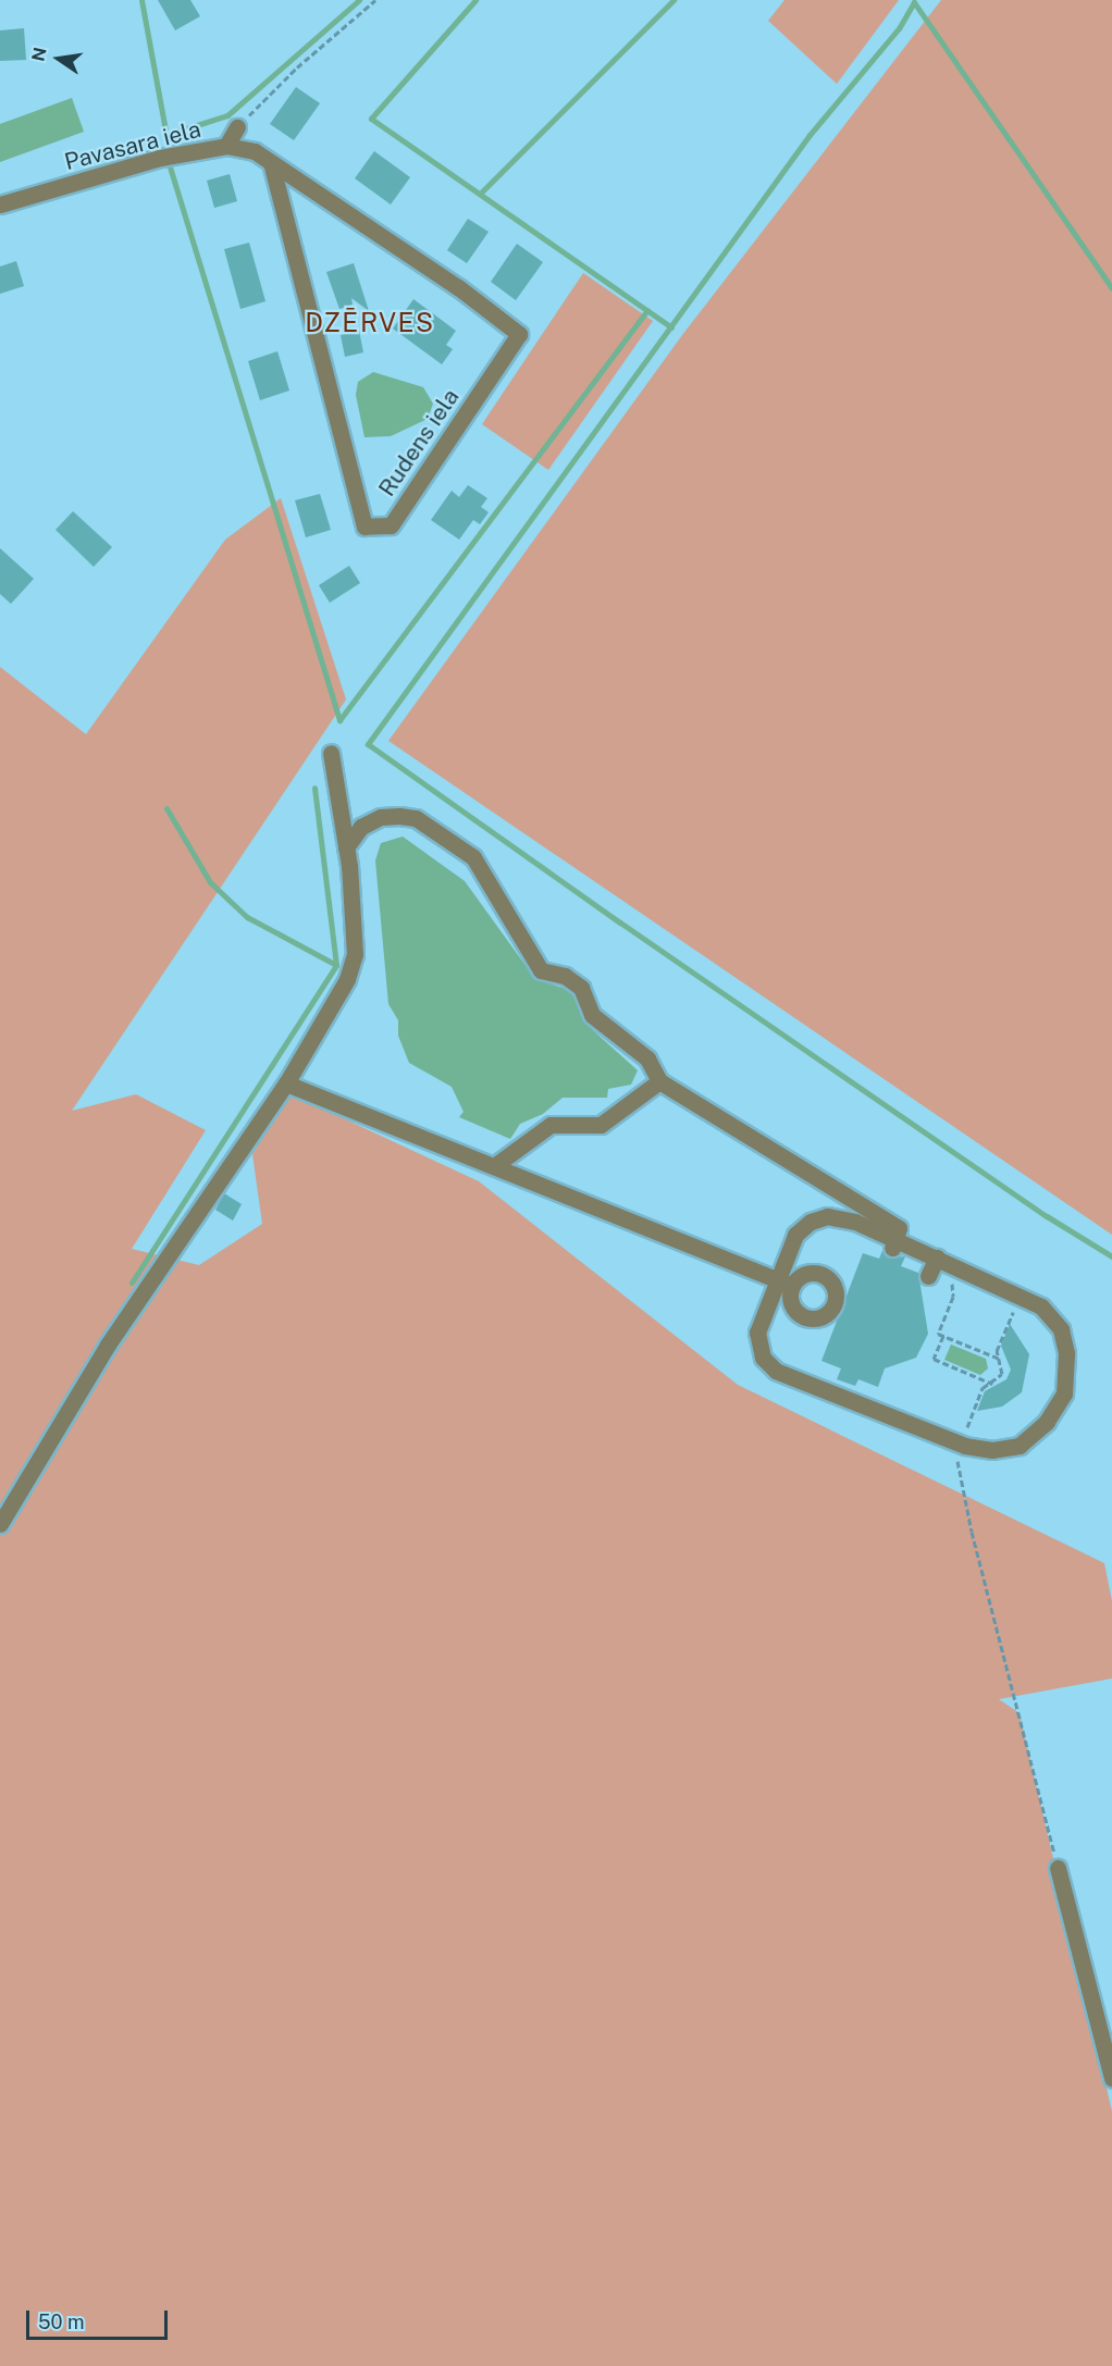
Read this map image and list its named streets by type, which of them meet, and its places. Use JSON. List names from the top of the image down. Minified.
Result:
{"streets":{"street":["Pavasara iela","Rudens iela"]},"crossings":[["Pavasara iela","Rudens iela"]],"districts":["DZĒRVES"],"scale_bar":"50 m","north":"left"}
